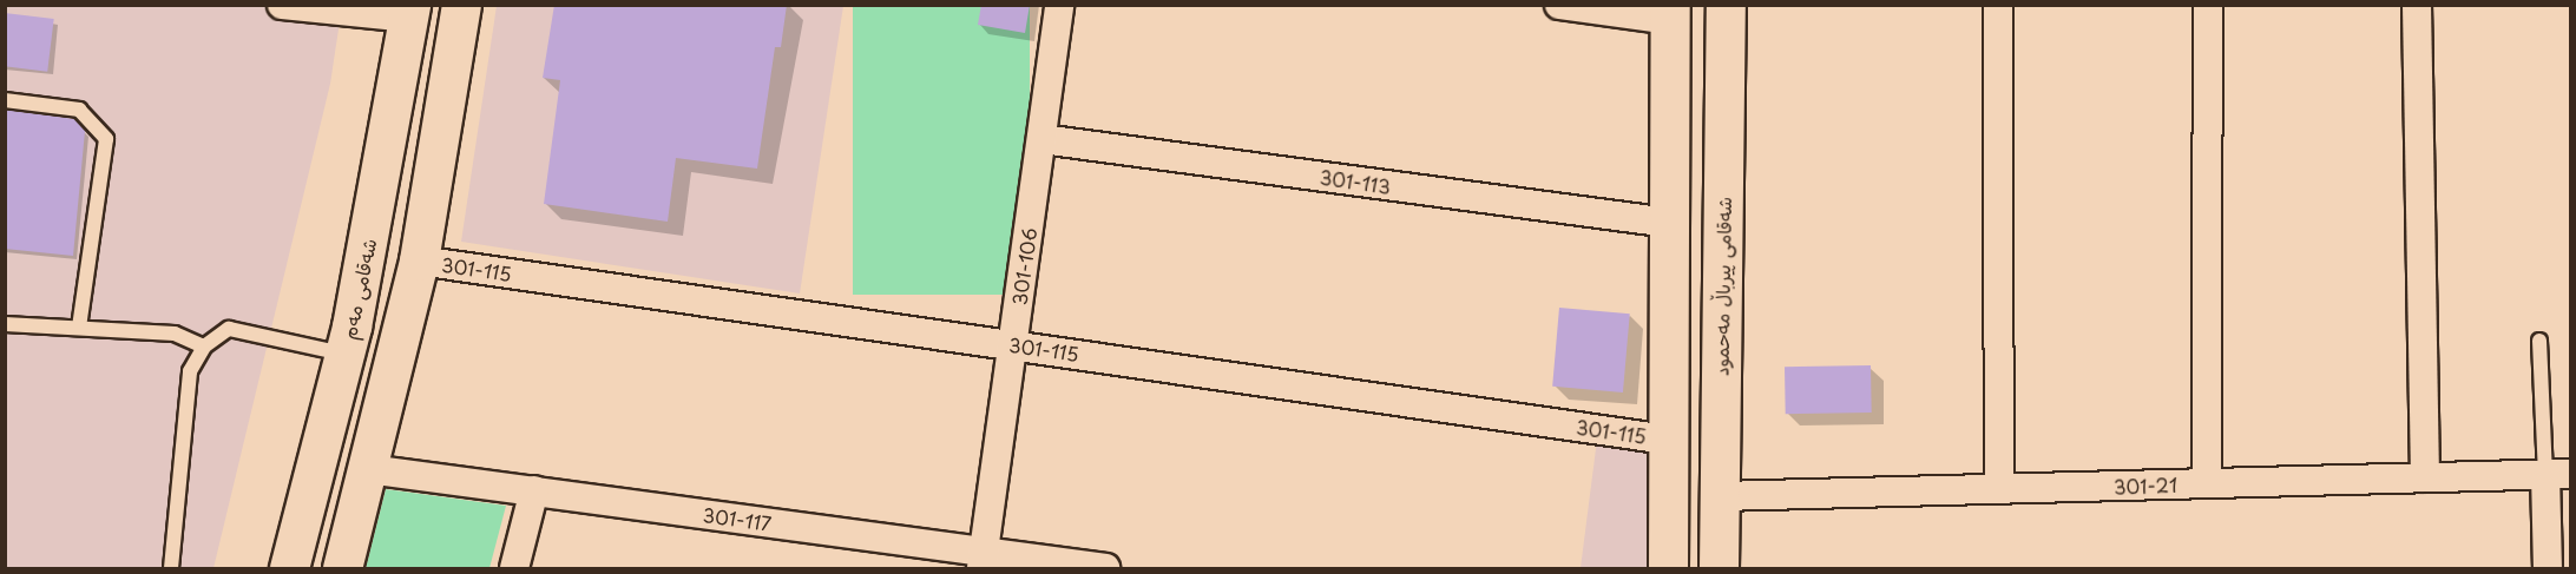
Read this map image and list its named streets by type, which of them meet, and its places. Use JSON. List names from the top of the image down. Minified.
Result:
{"streets":{"street":["301-113","301-106","301-115","شەقامی پیرباڵ مەحمود","شەقامی مەم","301-21","301-117"]},"crossings":[["301-113","301-106"],["301-106","301-115"],["301-106","301-117"],["شەقامی پیرباڵ مەحمود","301-21"]]}
